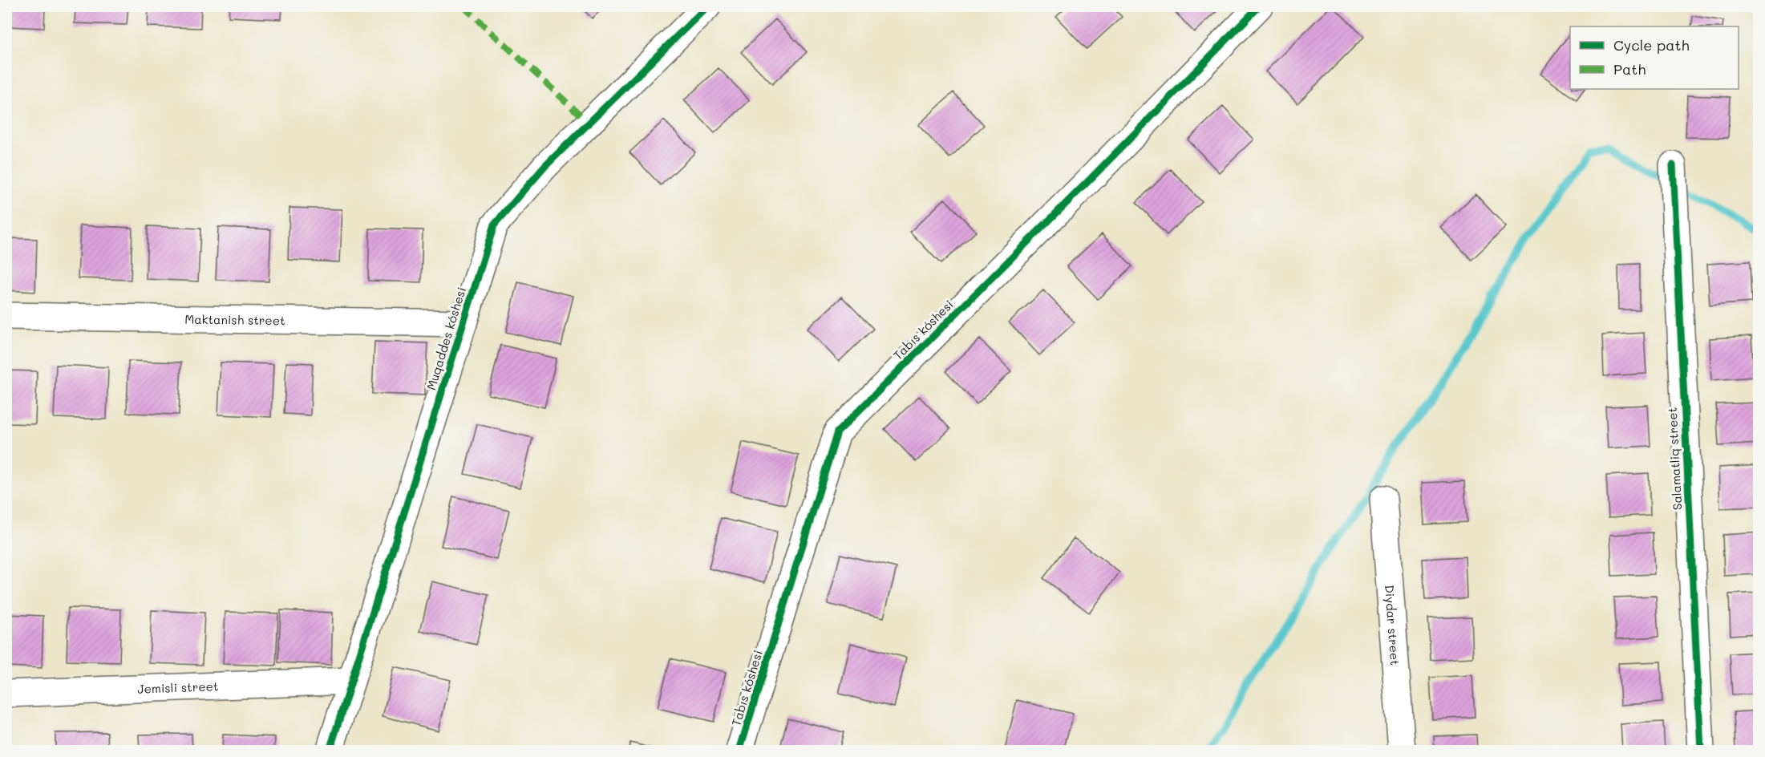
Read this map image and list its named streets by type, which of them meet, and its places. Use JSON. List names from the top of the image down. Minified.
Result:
{"streets":{"street":["Maktanish street","Tabıs kóshesi","Muqaddes kóshesi","Salamatliq street","Diydar street","Jemisli street"]},"crossings":[["Maktanish street","Muqaddes kóshesi"],["Muqaddes kóshesi","Jemisli street"]],"legend":["Cycle path","Path"]}
